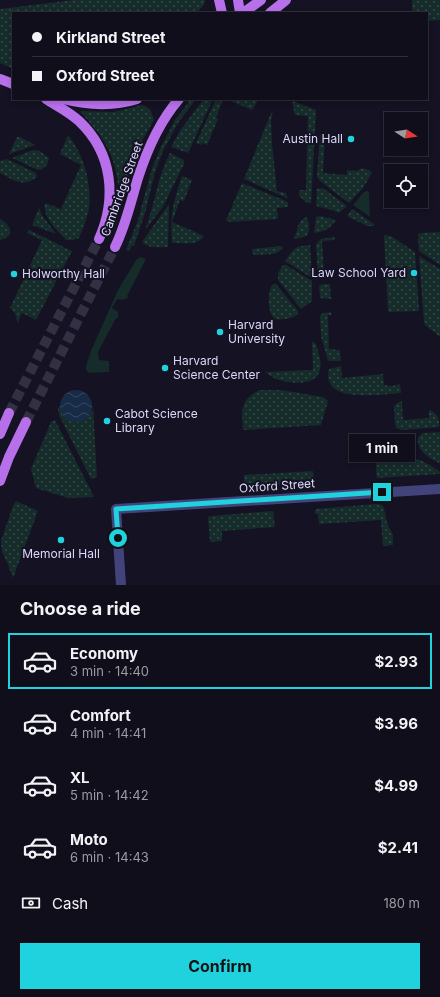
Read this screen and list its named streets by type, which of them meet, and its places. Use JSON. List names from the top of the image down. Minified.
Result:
{"streets":{"main road":["Cambridge Street"],"street":["Oxford Street"]},"places":["Austin Hall","Law School Yard","Holworthy Hall","Harvard University","Harvard Science Center","Cabot Science Library","Memorial Hall"],"north":"right","page":{"banner":["Kirkland Street","Oxford Street"],"bubble":"1 min","heading":"Choose a ride","list":[{"name":"Economy","note":"3 min · 14:40","value":"$2.93"},{"name":"Comfort","note":"4 min · 14:41","value":"$3.96"},{"name":"XL","note":"5 min · 14:42","value":"$4.99"},{"name":"Moto","note":"6 min · 14:43","value":"$2.41"}],"pay":["Cash","180 m"],"buttons":"Confirm"}}
